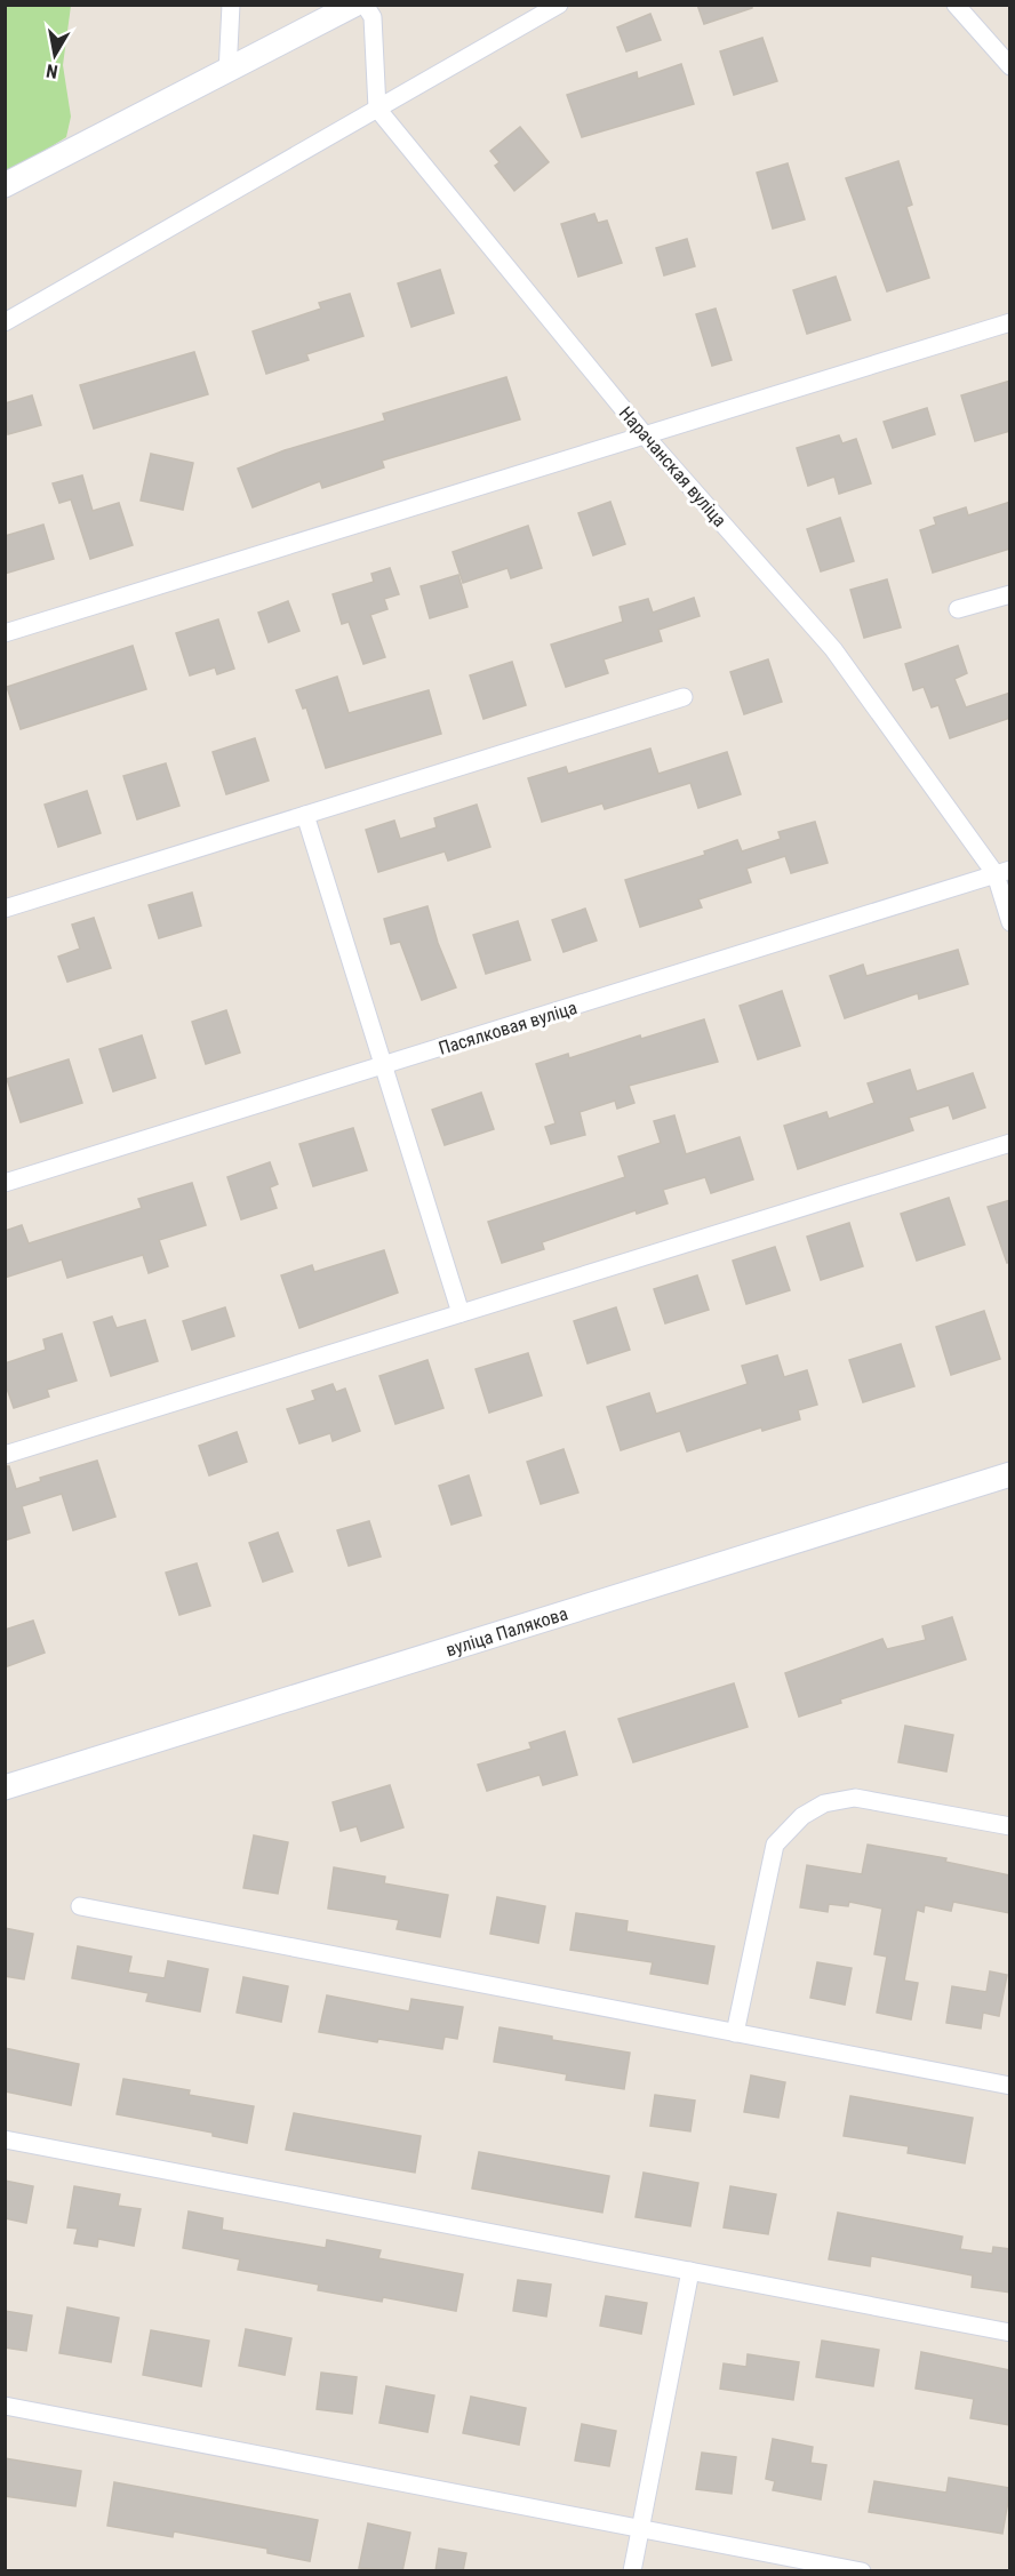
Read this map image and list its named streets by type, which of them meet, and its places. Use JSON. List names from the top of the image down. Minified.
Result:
{"streets":{"street":["Нарачанская вуліца","Пасялковая вуліца","вуліца Палякова"]},"crossings":[["Нарачанская вуліца","Пасялковая вуліца"]],"north":"bottom"}
